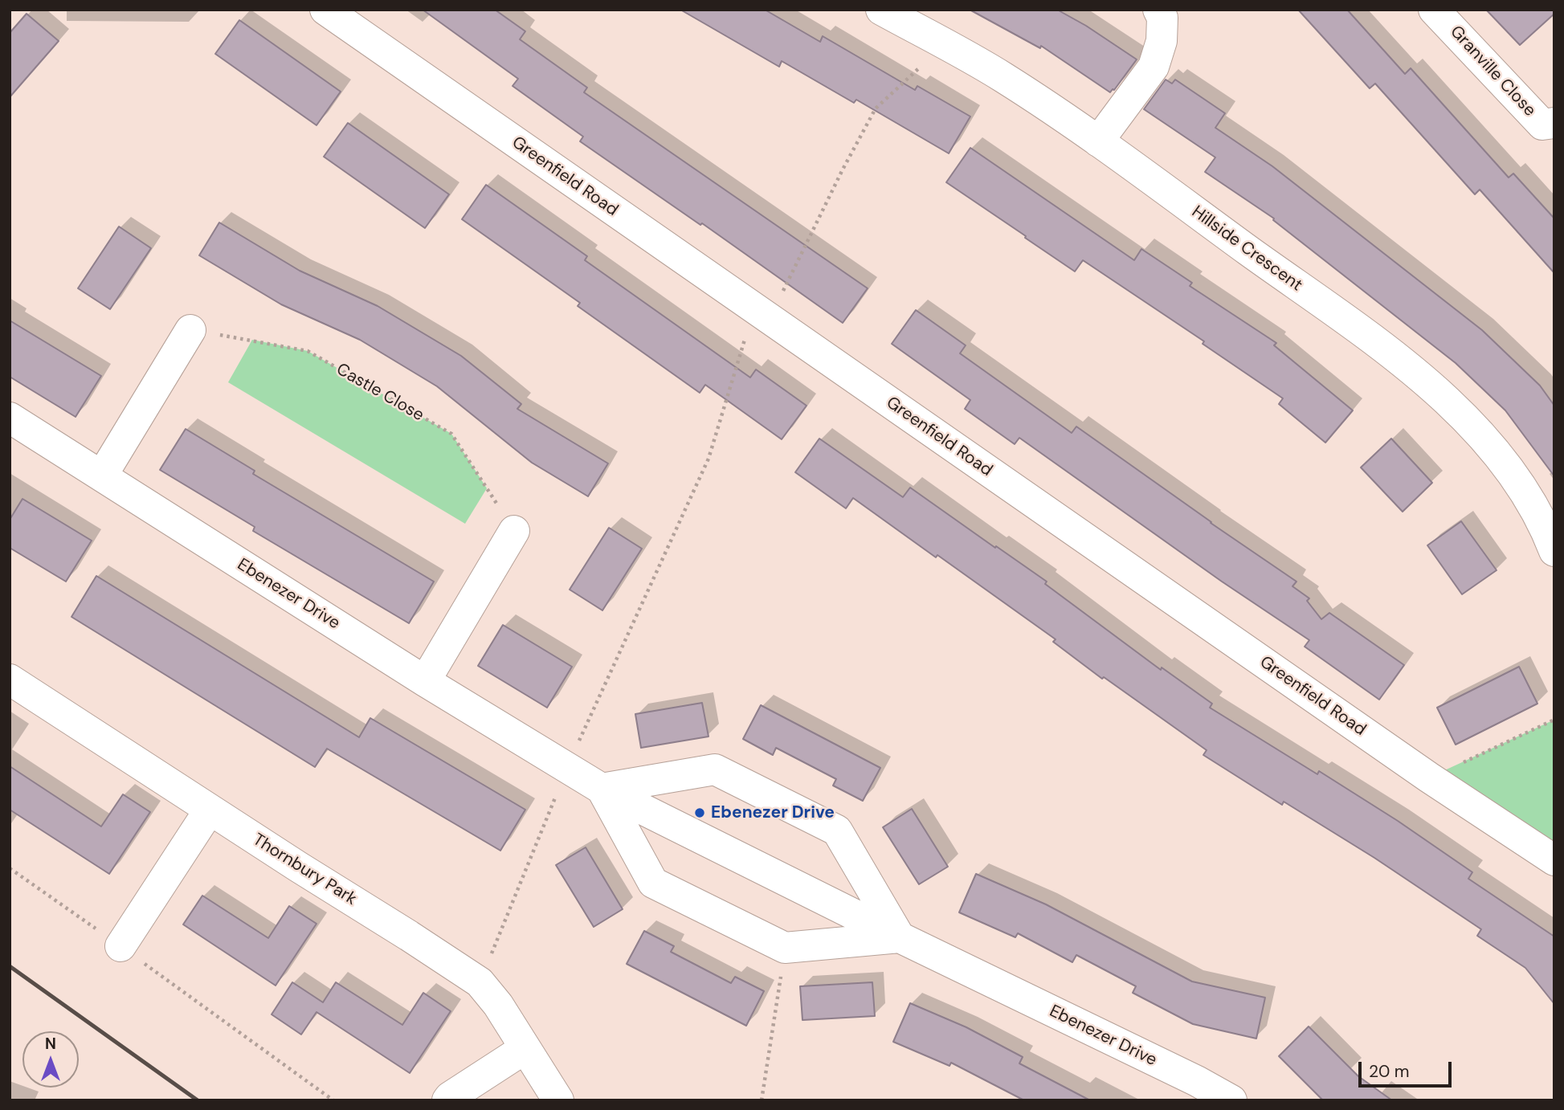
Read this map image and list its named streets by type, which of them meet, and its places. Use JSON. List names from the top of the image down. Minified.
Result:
{"streets":{"street":["Granville Close","Greenfield Road","Hillside Crescent","Ebenezer Drive","Thornbury Park"],"path":["Castle Close"]},"places":["Ebenezer Drive"],"scale_bar":"20 m","north":"top"}
